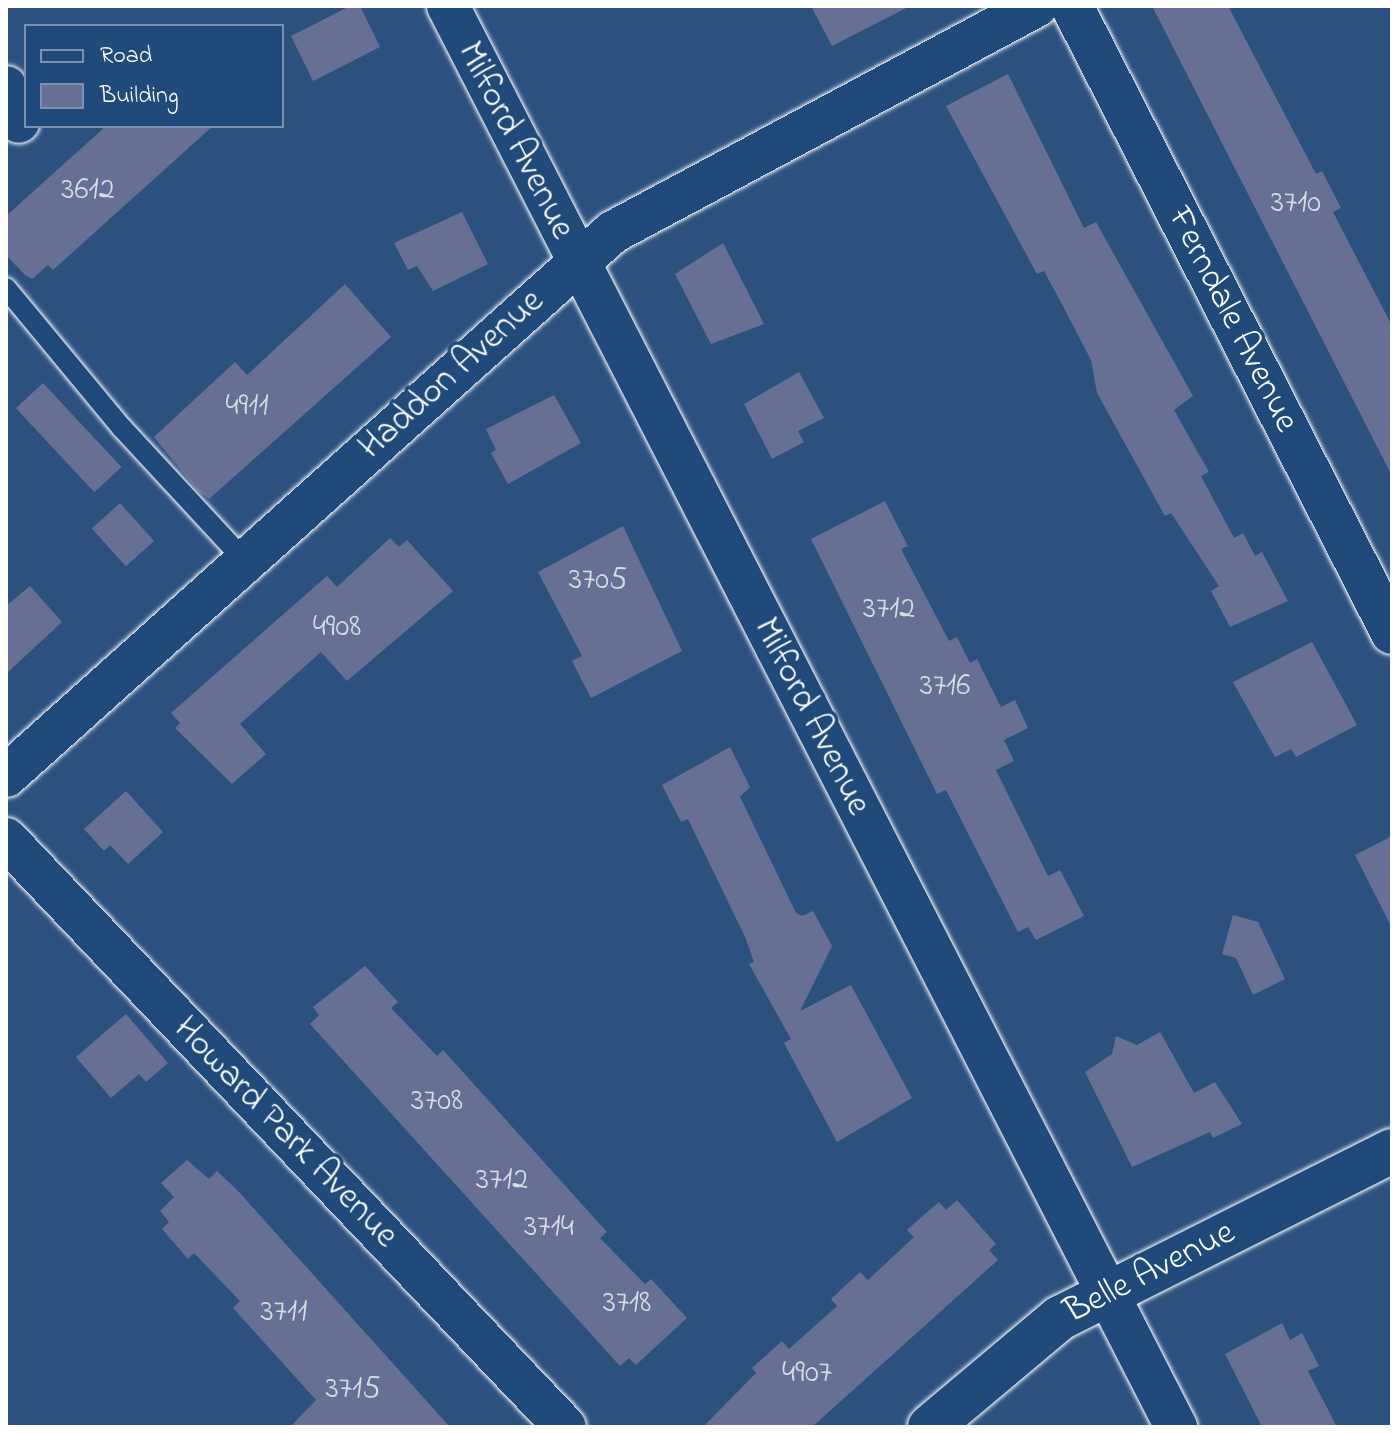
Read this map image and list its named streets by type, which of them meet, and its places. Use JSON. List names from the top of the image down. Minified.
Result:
{"streets":{"street":["Milford Avenue","Ferndale Avenue","Haddon Avenue","Howard Park Avenue","Belle Avenue"]},"crossings":[["Milford Avenue","Haddon Avenue"],["Milford Avenue","Belle Avenue"]],"house_numbers":["3612","3710","4911","3705","3712","4908","3716","3708","3712","3714","3718","3711","4907","3715"],"legend":["Road","Building"]}
